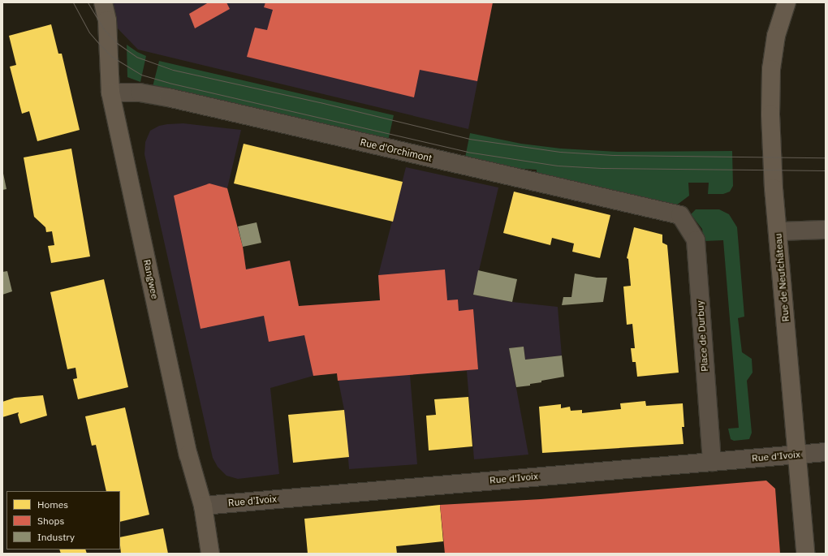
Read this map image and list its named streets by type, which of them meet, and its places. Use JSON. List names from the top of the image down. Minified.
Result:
{"streets":{"street":["Rue d'Orchimont","Rue de Neufchâteau","Rangwee","Place de Durbuy","Rue d'Ivoix"]},"crossings":[["Rue d'Orchimont","Rangwee"],["Rue d'Orchimont","Place de Durbuy"],["Rue de Neufchâteau","Rue d'Ivoix"],["Rangwee","Rue d'Ivoix"],["Place de Durbuy","Rue d'Ivoix"]],"legend":["Homes","Shops","Industry"]}
